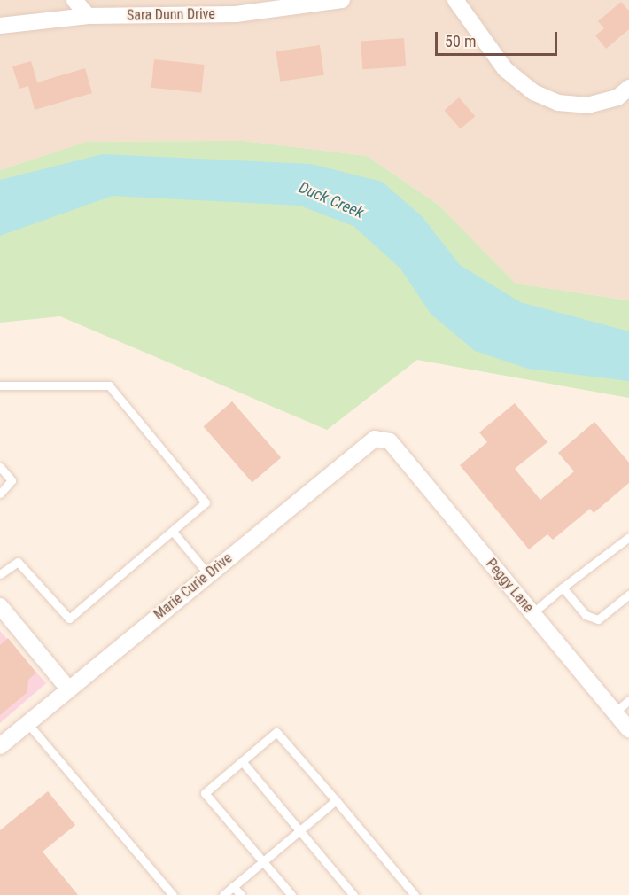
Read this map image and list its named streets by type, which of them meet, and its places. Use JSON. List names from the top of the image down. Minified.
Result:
{"streets":{"street":["Sara Dunn Drive","Peggy Lane","Marie Curie Drive"]},"crossings":[["Peggy Lane","Marie Curie Drive"]],"water":["Duck Creek"],"scale_bar":"50 m"}
